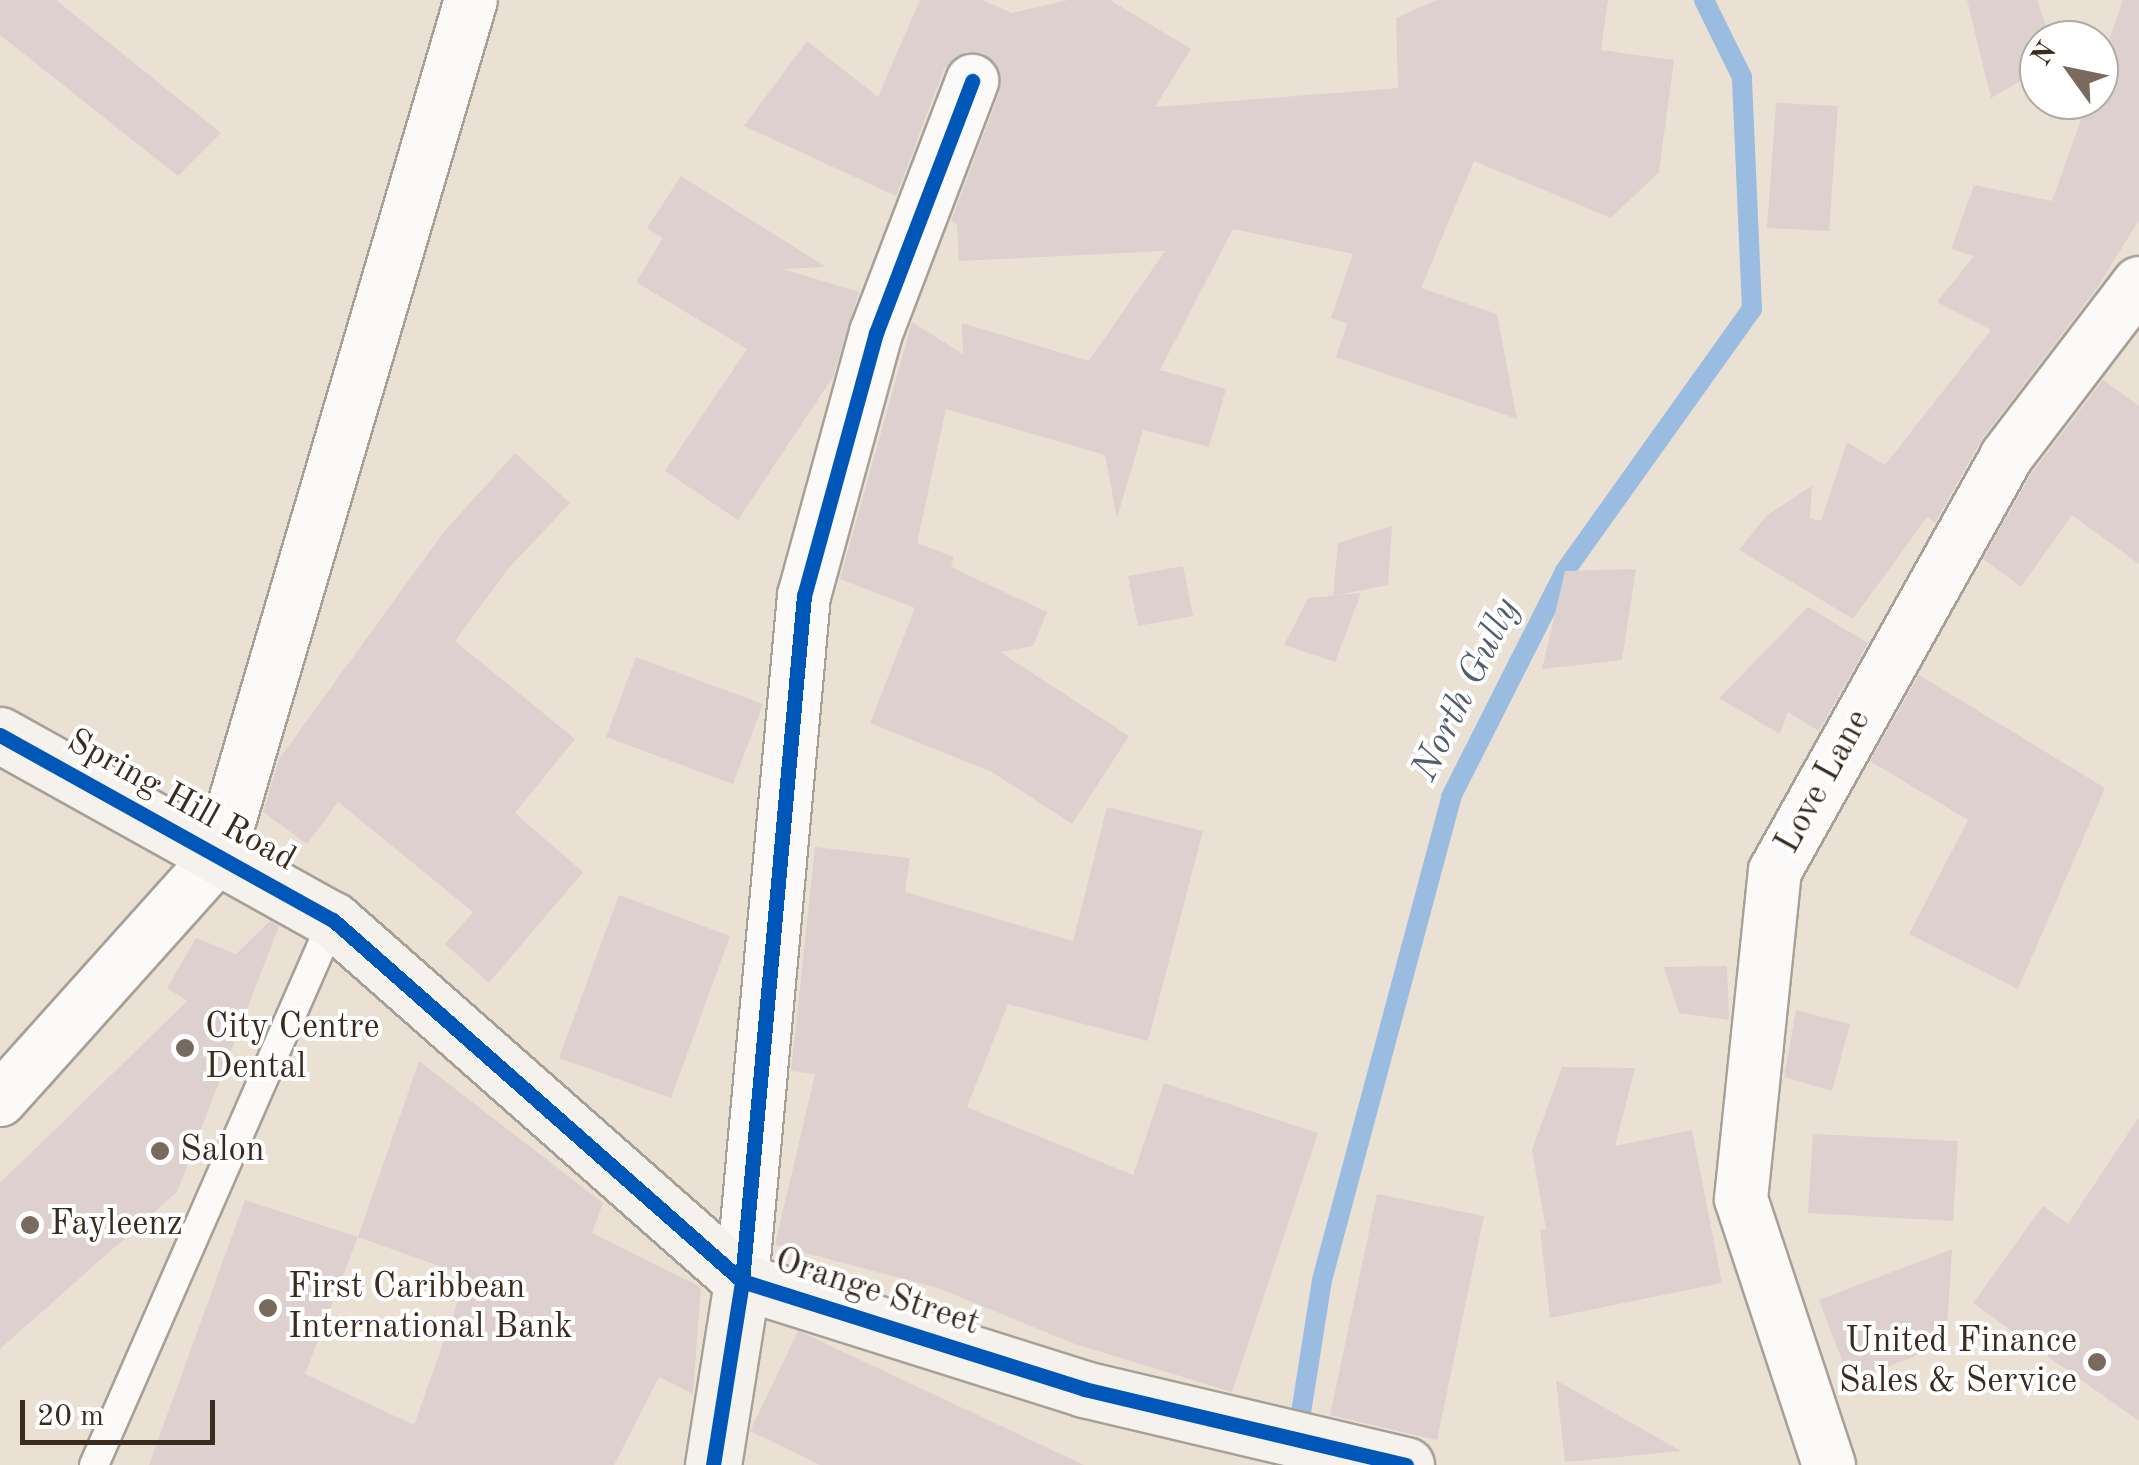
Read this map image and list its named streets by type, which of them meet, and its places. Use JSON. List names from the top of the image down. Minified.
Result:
{"streets":{"street":["Love Lane","Spring Hill Road","Orange Street"]},"crossings":[["Spring Hill Road","Orange Street"]],"water":["North Gully"],"places":["City Centre Dental","Salon","Fayleenz","First Caribbean International Bank","United Finance Sales & Service"],"scale_bar":"20 m","north":"top left"}
